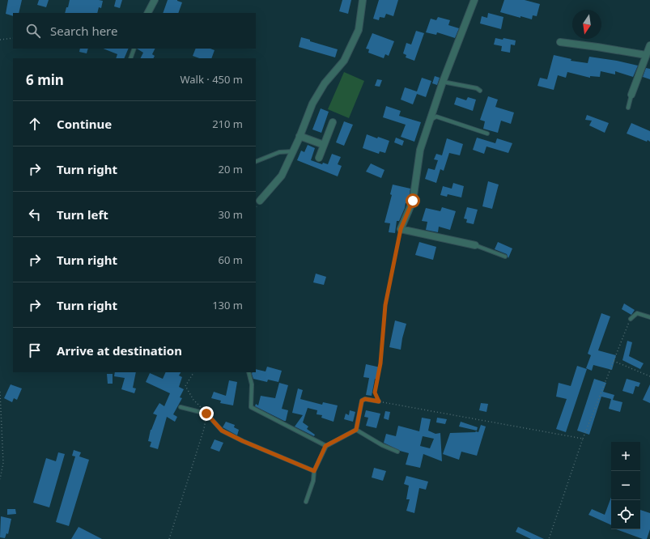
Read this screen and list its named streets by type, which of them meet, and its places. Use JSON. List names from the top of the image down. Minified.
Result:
{"north":"bottom","page":{"search":"Search here","heading":["6 min","Walk · 450 m"],"list":[["Continue","210 m"],["Turn right","20 m"],["Turn left","30 m"],["Turn right","60 m"],["Turn right","130 m"],"Arrive at destination"],"map_buttons":["+","−"]}}
